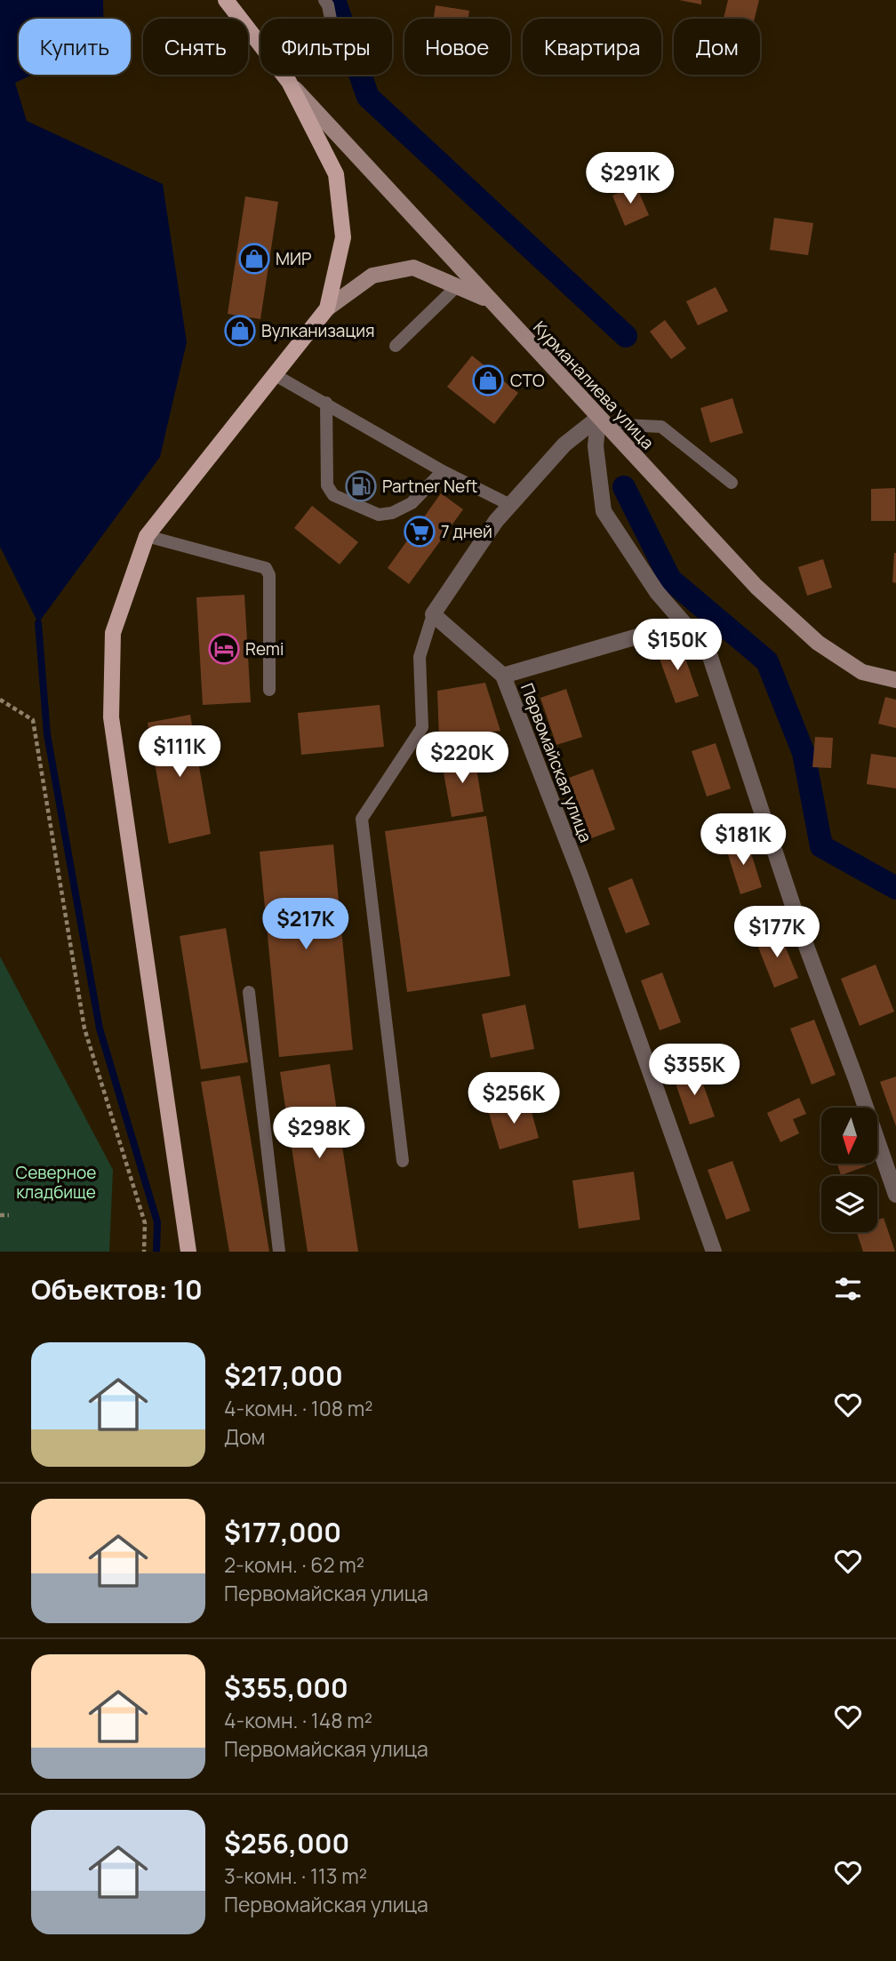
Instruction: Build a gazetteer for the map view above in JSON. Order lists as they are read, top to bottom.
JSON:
{
  "streets": {
    "main road": ["Курманалиева улица"],
    "street": ["Первомайская улица"]
  },
  "parks": ["Северное кладбище"],
  "places": {
    "shop": ["МИР", "Вулканизация", "СТО"],
    "fuel station": ["Partner Neft"],
    "supermarket": ["7 дней"],
    "hotel": ["Remi"]
  },
  "north": "bottom",
  "page": {
    "chip": [
      "Купить",
      "Снять",
      "Фильтры",
      "Новое",
      "Квартира",
      "Дом"
    ],
    "price": [
      "$291K",
      "$150K",
      "$111K",
      "$220K",
      "$181K",
      "$217K",
      "$177K",
      "$355K",
      "$256K",
      "$298K"
    ],
    "heading": "Объектов: 10",
    "list": [
      {
        "name": "$217,000",
        "note": "4-комн. · 108 m² · Дом"
      },
      {
        "name": "$177,000",
        "note": "2-комн. · 62 m² · Первомайская улица"
      },
      {
        "name": "$355,000",
        "note": "4-комн. · 148 m² · Первомайская улица"
      },
      {
        "name": "$256,000",
        "note": "3-комн. · 113 m² · Первомайская улица"
      }
    ]
  }
}
